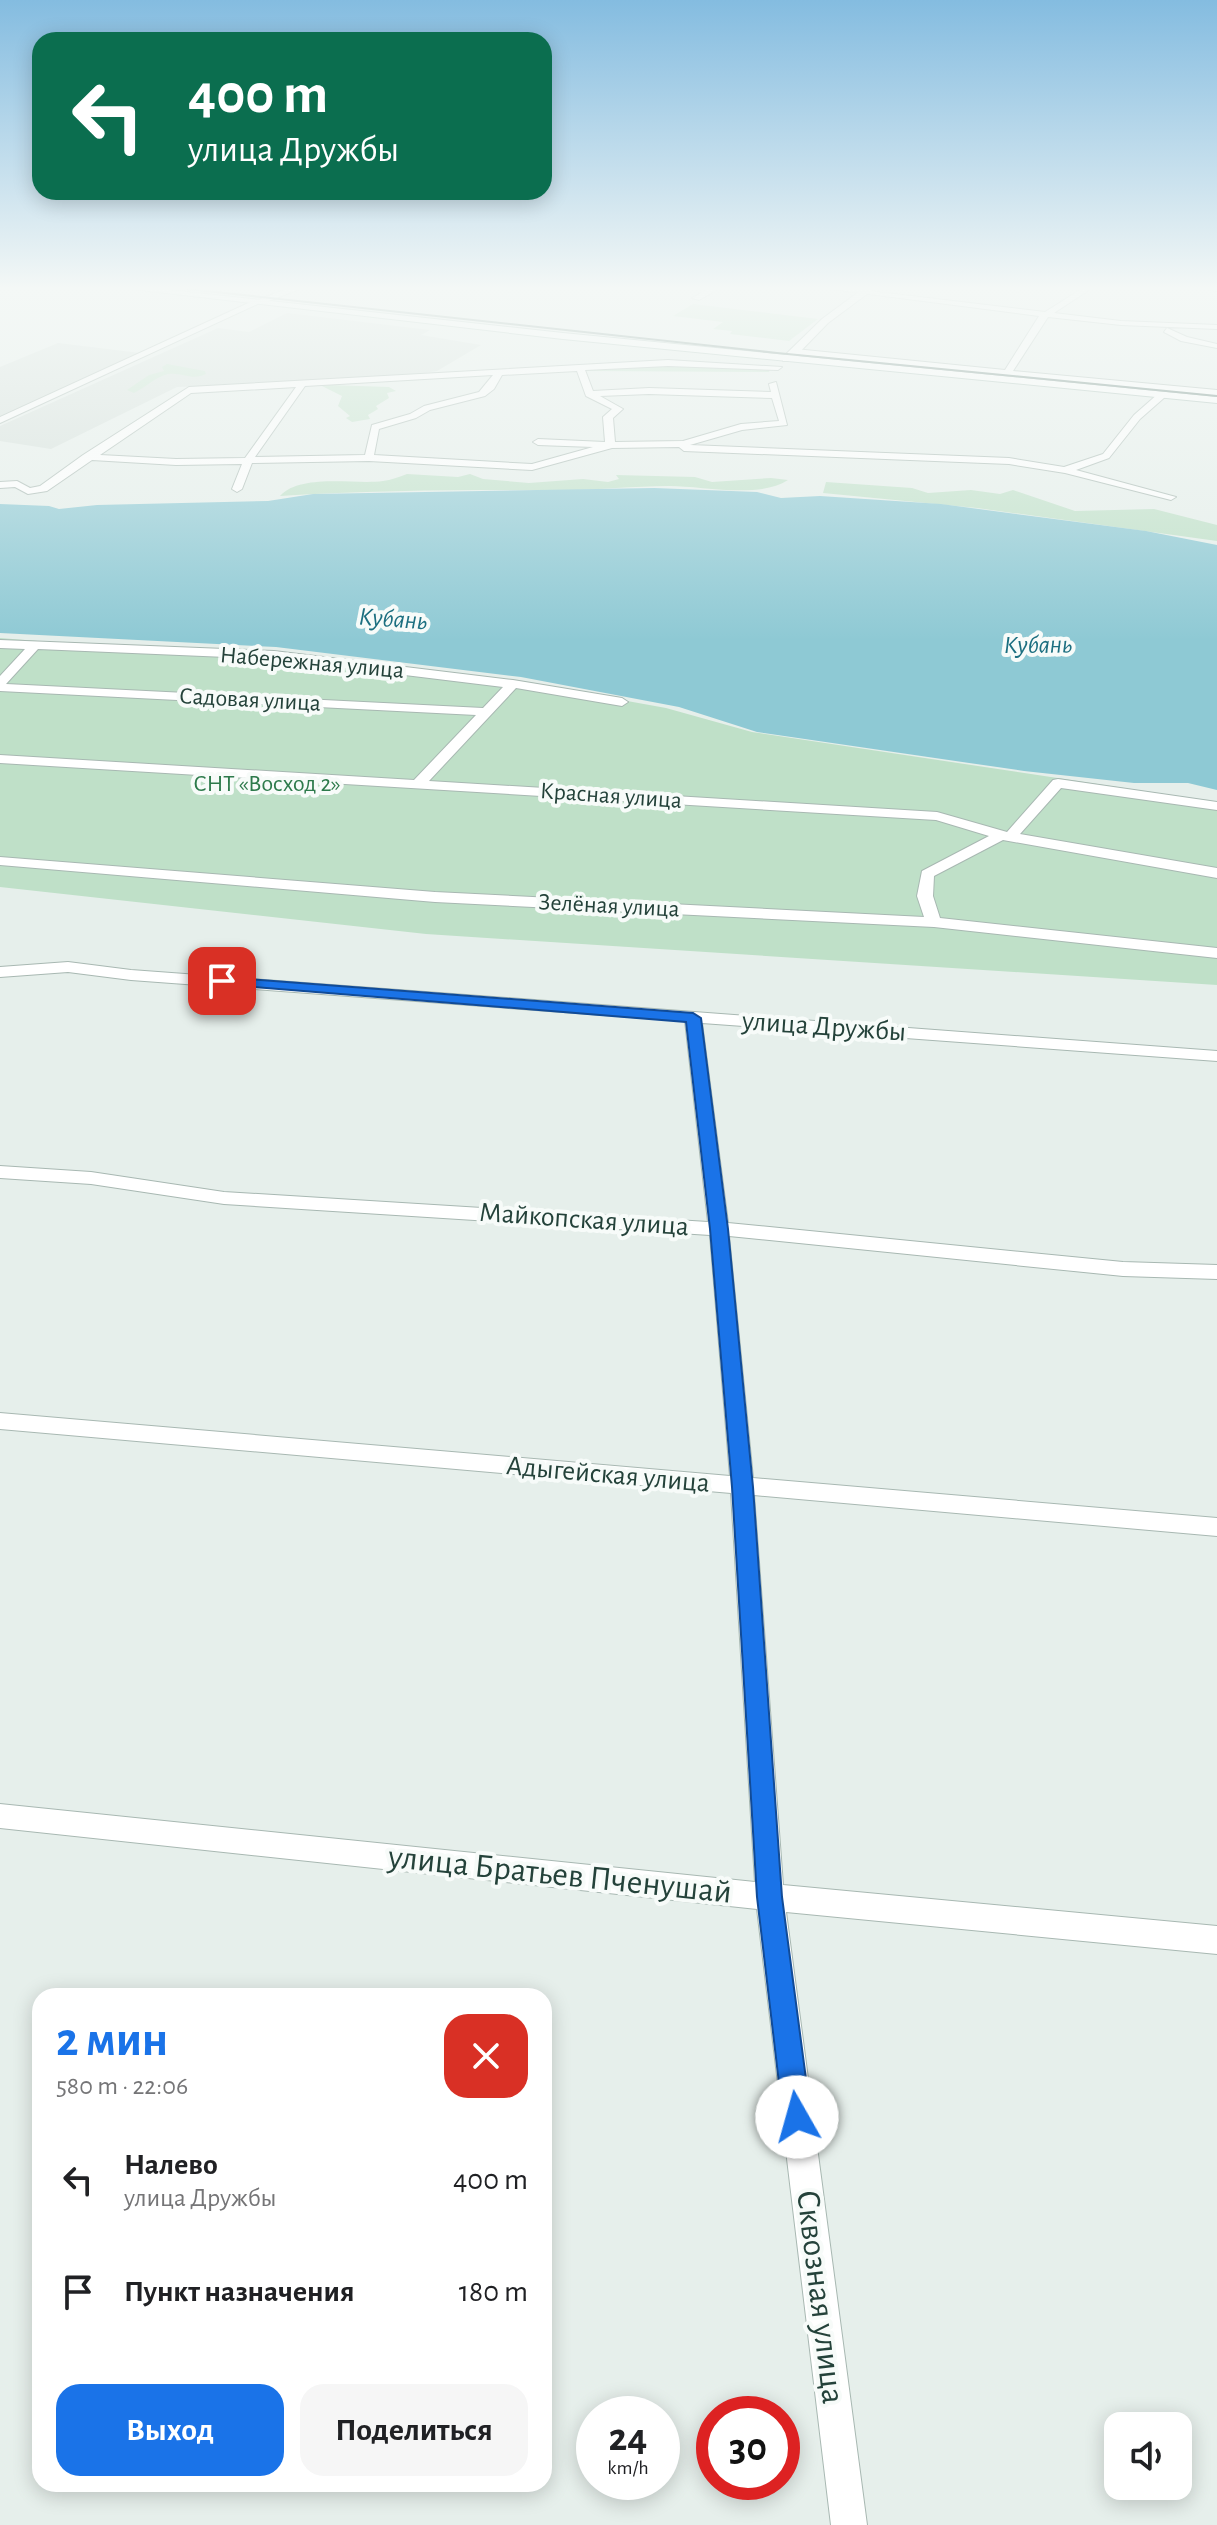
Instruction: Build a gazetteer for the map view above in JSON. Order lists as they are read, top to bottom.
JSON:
{
  "streets": {
    "street": [
      "Набережная улица",
      "Садовая улица",
      "Красная улица",
      "Зелёная улица",
      "улица Дружбы",
      "Майкопская улица",
      "Адыгейская улица",
      "улица Братьев Пченушай",
      "Сквозная улица"
    ]
  },
  "crossings": [
    ["улица Дружбы", "Сквозная улица"],
    ["Майкопская улица", "Сквозная улица"],
    ["Адыгейская улица", "Сквозная улица"],
    ["улица Братьев Пченушай", "Сквозная улица"]
  ],
  "water": ["Кубань"],
  "parks": ["СНТ «Восход 2»"],
  "page": {
    "turn": ["400 m", "улица Дружбы"],
    "heading": ["2 мин", "580 m · 22:06"],
    "list": [
      {
        "name": "Налево",
        "note": "улица Дружбы",
        "value": "400 m"
      },
      {
        "name": "Пункт назначения",
        "value": "180 m"
      }
    ],
    "buttons": ["Выход", "Поделиться"],
    "speed": "24 km/h",
    "limit": "30"
  }
}
